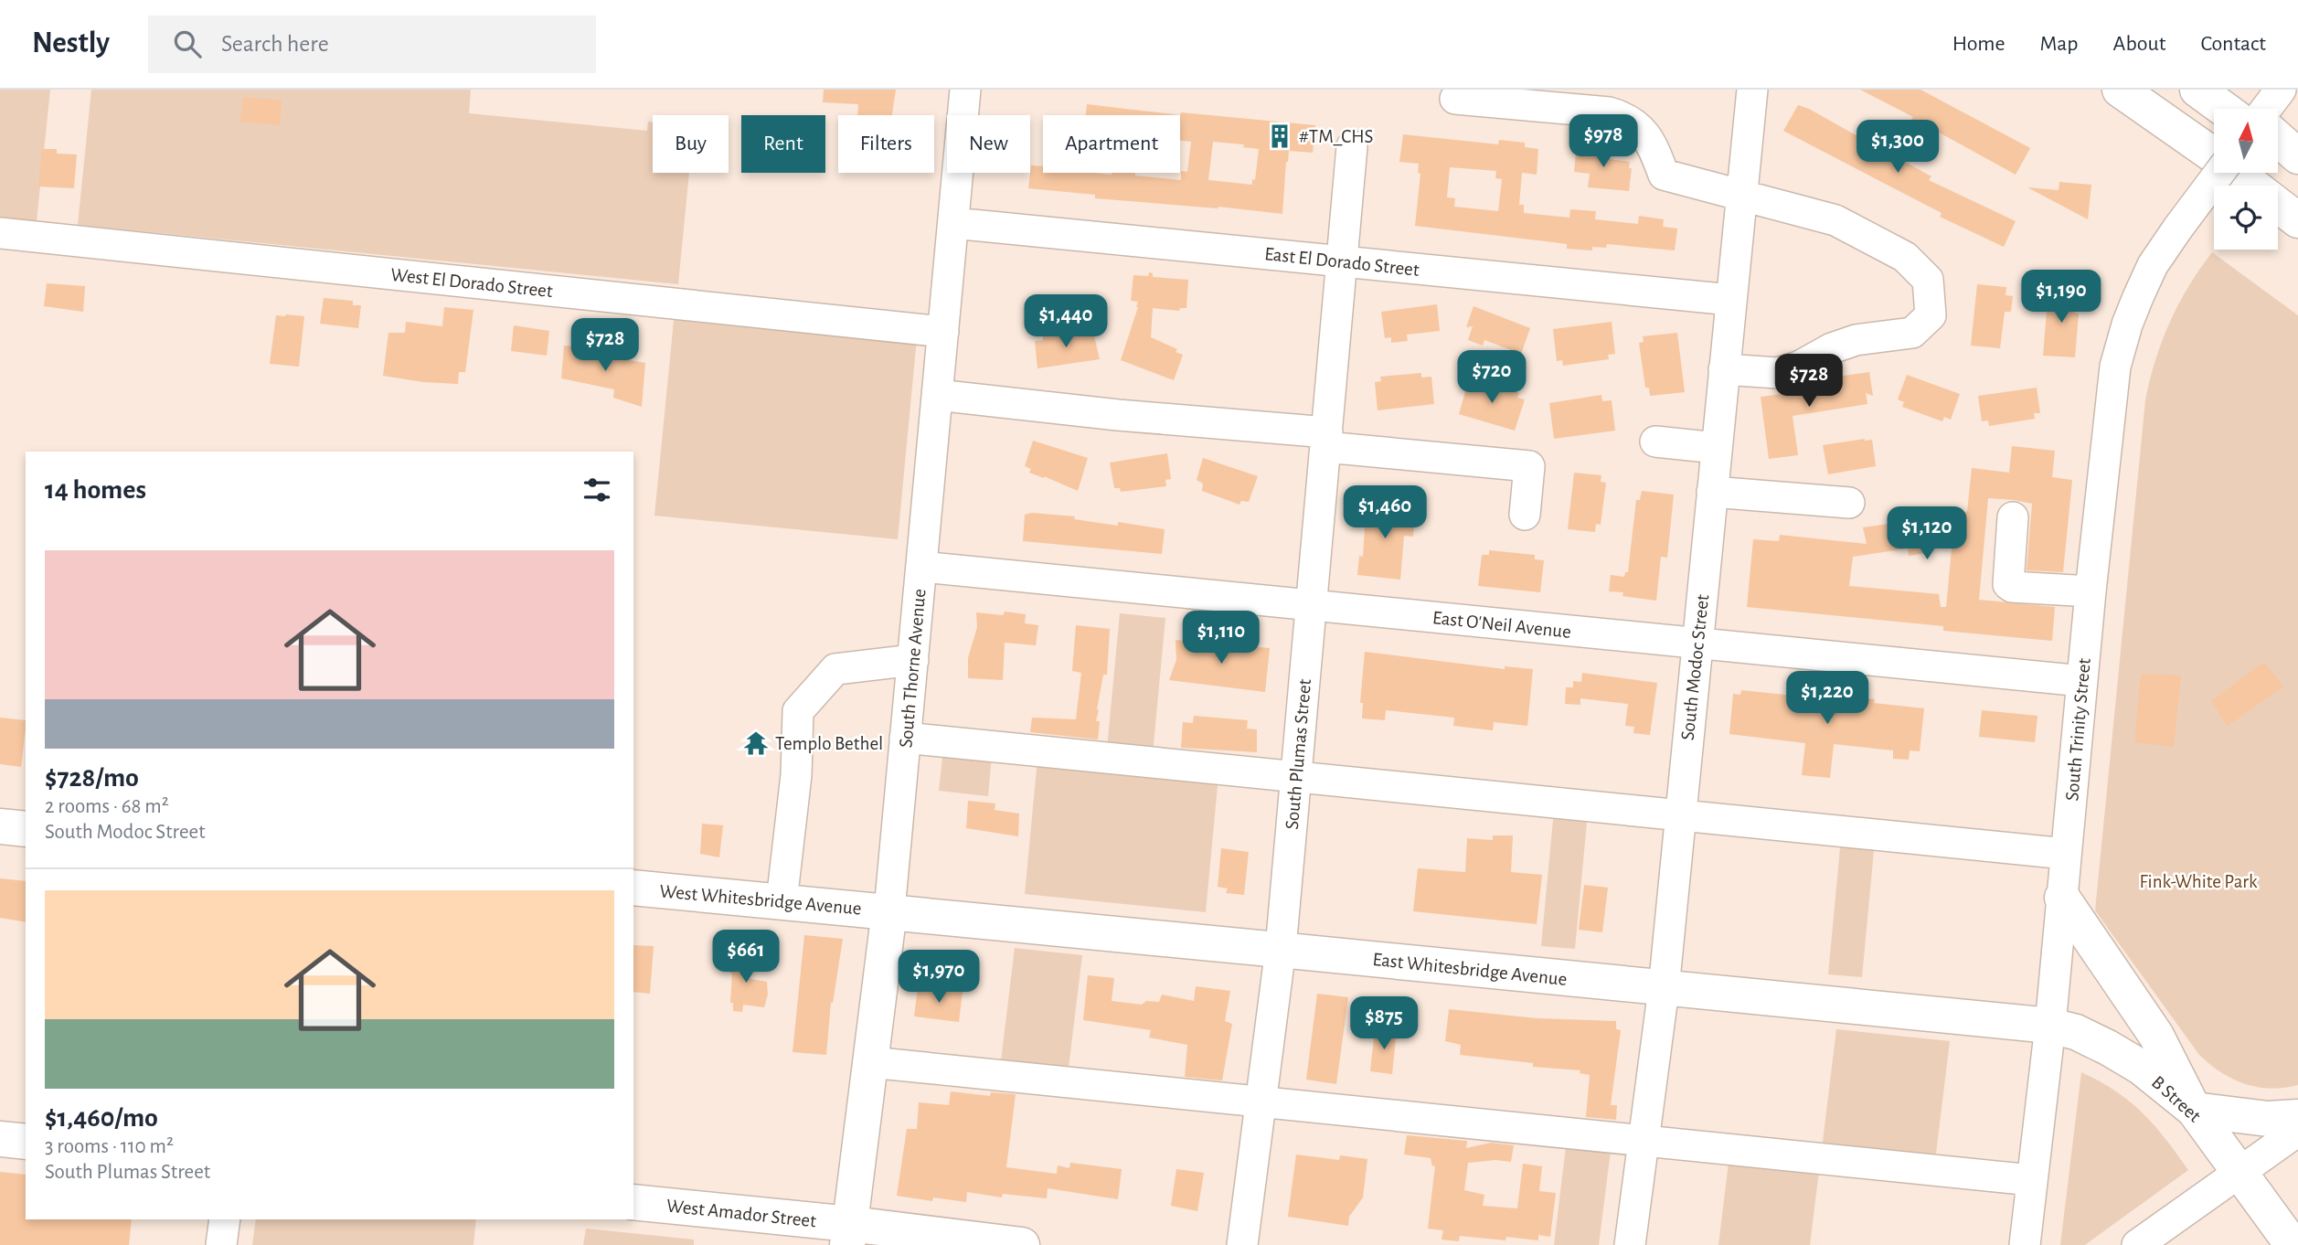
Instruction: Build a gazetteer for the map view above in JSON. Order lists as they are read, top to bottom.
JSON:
{
  "streets": {
    "main road": [
      "South Thorne Avenue",
      "West Whitesbridge Avenue",
      "East Whitesbridge Avenue",
      "B Street",
      "West Amador Street"
    ],
    "street": [
      "East El Dorado Street",
      "West El Dorado Street",
      "East O'Neil Avenue",
      "South Modoc Street",
      "South Trinity Street",
      "South Plumas Street"
    ]
  },
  "crossings": [
    ["East El Dorado Street", "South Modoc Street"],
    ["East El Dorado Street", "South Thorne Avenue"],
    ["East El Dorado Street", "South Plumas Street"],
    ["West El Dorado Street", "South Thorne Avenue"],
    ["East O'Neil Avenue", "South Modoc Street"],
    ["East O'Neil Avenue", "South Thorne Avenue"],
    ["East O'Neil Avenue", "South Trinity Street"],
    ["East O'Neil Avenue", "South Plumas Street"],
    ["South Modoc Street", "East Whitesbridge Avenue"],
    ["South Thorne Avenue", "West Whitesbridge Avenue"],
    ["South Thorne Avenue", "East Whitesbridge Avenue"],
    ["South Thorne Avenue", "West Amador Street"],
    ["South Trinity Street", "East Whitesbridge Avenue"],
    ["South Trinity Street", "B Street"],
    ["South Plumas Street", "East Whitesbridge Avenue"],
    ["West Whitesbridge Avenue", "East Whitesbridge Avenue"],
    ["East Whitesbridge Avenue", "B Street"]
  ],
  "parks": ["Fink-White Park"],
  "places": {
    "building": ["#TM_CHS"],
    "temple": ["Templo Bethel"]
  },
  "north": "top",
  "page": {
    "header": "Nestly",
    "search": "Search here",
    "nav": [
      "Home",
      "Map",
      "About",
      "Contact"
    ],
    "price": [
      "$978",
      "$1,300",
      "$1,190",
      "$1,440",
      "$728",
      "$720",
      "$728",
      "$1,460",
      "$1,120",
      "$1,110",
      "$1,220",
      "$661",
      "$1,970",
      "$875"
    ],
    "chip": [
      "Buy",
      "Rent",
      "Filters",
      "New",
      "Apartment"
    ],
    "heading": "14 homes",
    "list": [
      {
        "name": "$728/mo",
        "note": "2 rooms · 68 m² · South Modoc Street"
      },
      {
        "name": "$1,460/mo",
        "note": "3 rooms · 110 m² · South Plumas Street"
      }
    ]
  }
}
